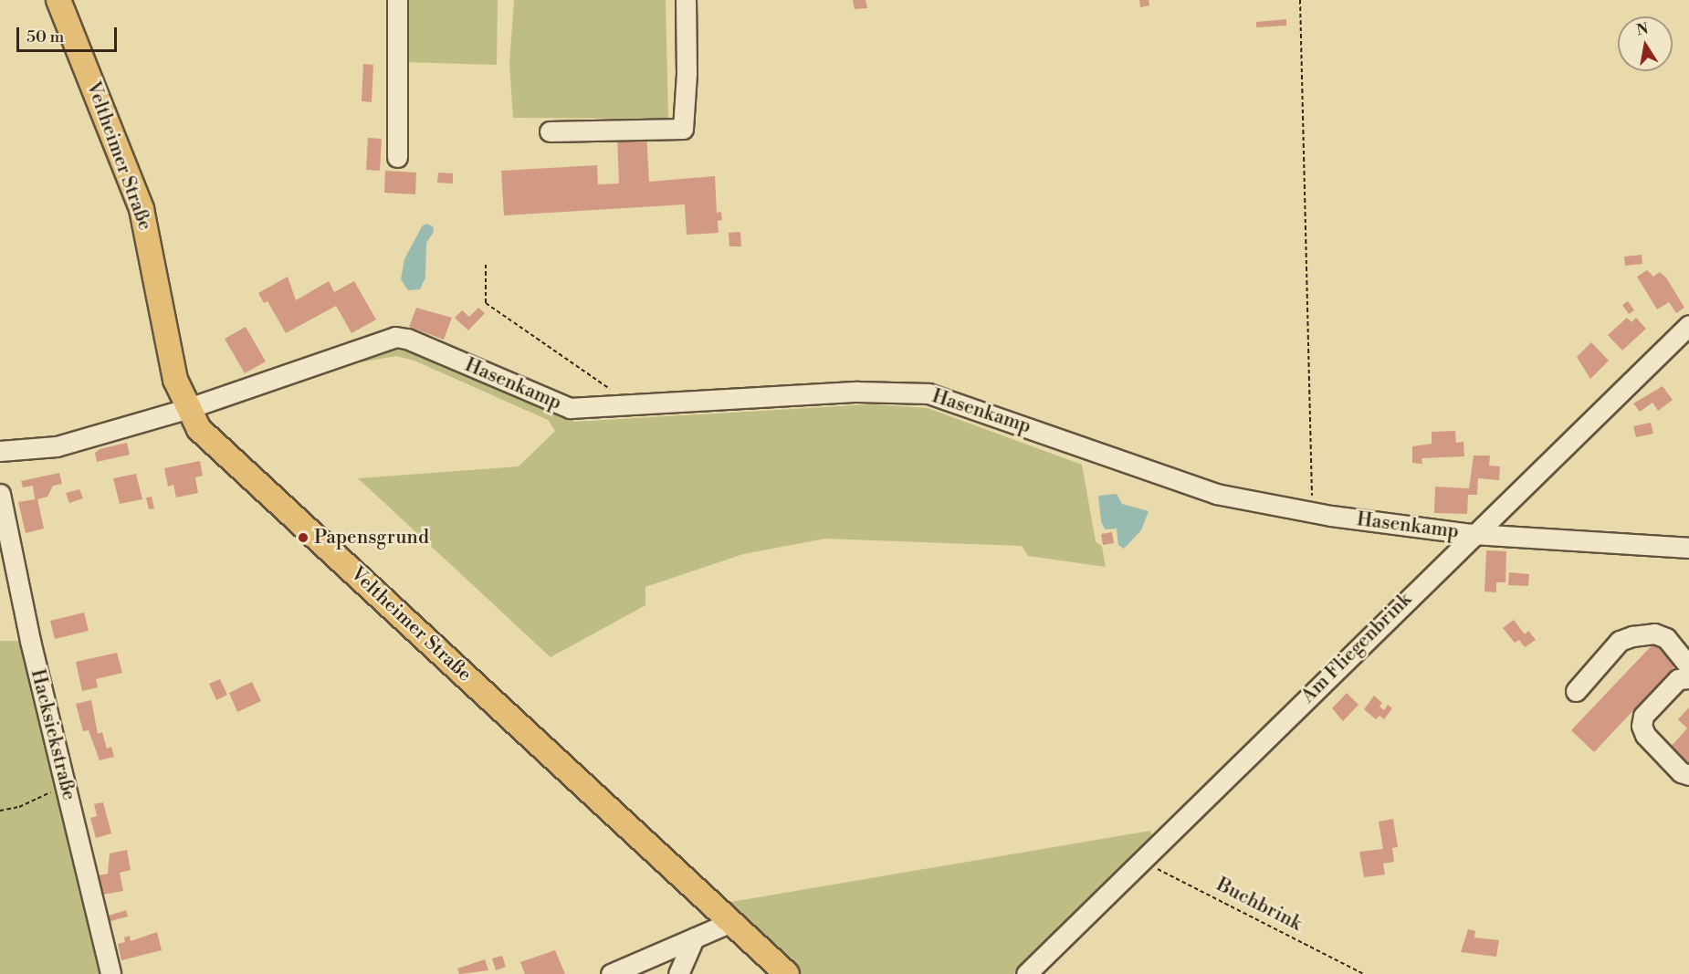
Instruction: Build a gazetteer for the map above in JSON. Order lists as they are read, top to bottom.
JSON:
{
  "streets": {
    "main road": ["Veltheimer Straße"],
    "street": ["Hasenkamp", "Am Fliegenbrink", "Hacksiekstraße"],
    "path": ["Buchbrink"]
  },
  "crossings": [
    ["Veltheimer Straße", "Hasenkamp"],
    ["Hasenkamp", "Am Fliegenbrink"],
    ["Am Fliegenbrink", "Buchbrink"]
  ],
  "places": ["Papensgrund"],
  "scale_bar": "50 m",
  "north": "top"
}
